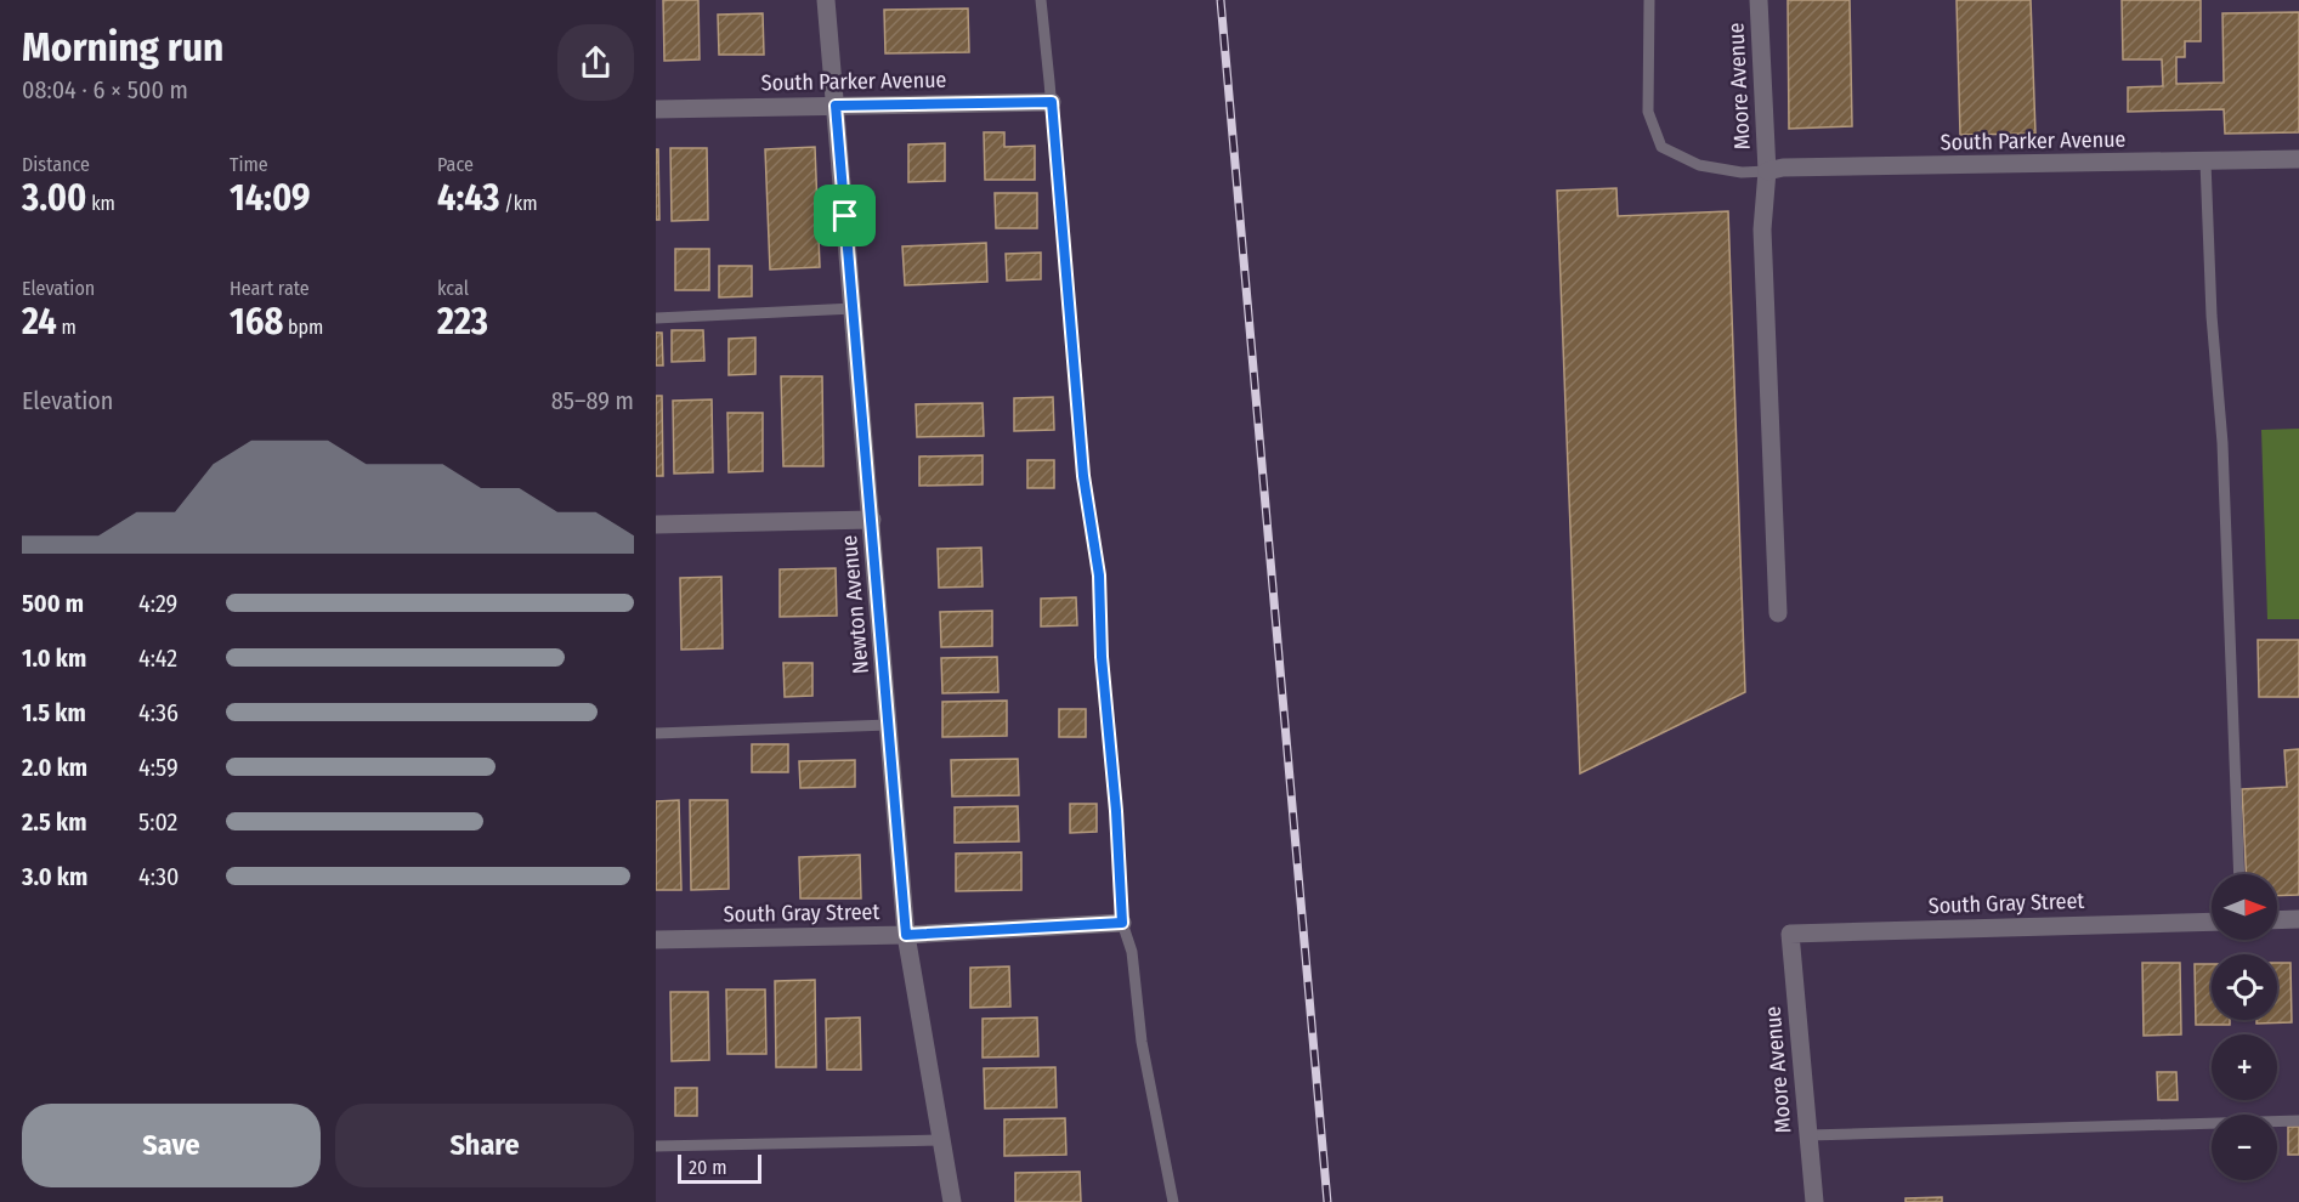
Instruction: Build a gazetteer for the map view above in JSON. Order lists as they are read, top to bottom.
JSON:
{
  "streets": {
    "street": [
      "South Parker Avenue",
      "Moore Avenue",
      "Newton Avenue",
      "South Gray Street"
    ]
  },
  "crossings": [
    ["South Parker Avenue", "Moore Avenue"],
    ["South Parker Avenue", "Newton Avenue"],
    ["Moore Avenue", "South Gray Street"],
    ["Newton Avenue", "South Gray Street"]
  ],
  "scale_bar": "20 m",
  "north": "right",
  "page": {
    "heading": ["Morning run", "08:04 · 6 × 500 m"],
    "stats": [
      ["Distance", "3.00 km"],
      ["Time", "14:09"],
      ["Pace", "4:43 /km"],
      ["Elevation", "24 m"],
      ["Heart rate", "168 bpm"],
      ["kcal", "223"]
    ],
    "chart": ["Elevation", "85–89 m"],
    "list": [
      {
        "name": "500 m",
        "note": "4:29"
      },
      {
        "name": "1.0 km",
        "note": "4:42"
      },
      {
        "name": "1.5 km",
        "note": "4:36"
      },
      {
        "name": "2.0 km",
        "note": "4:59"
      },
      {
        "name": "2.5 km",
        "note": "5:02"
      },
      {
        "name": "3.0 km",
        "note": "4:30"
      }
    ],
    "map_buttons": ["+", "−"],
    "buttons": ["Save", "Share"],
    "scale": "20 m"
  }
}
